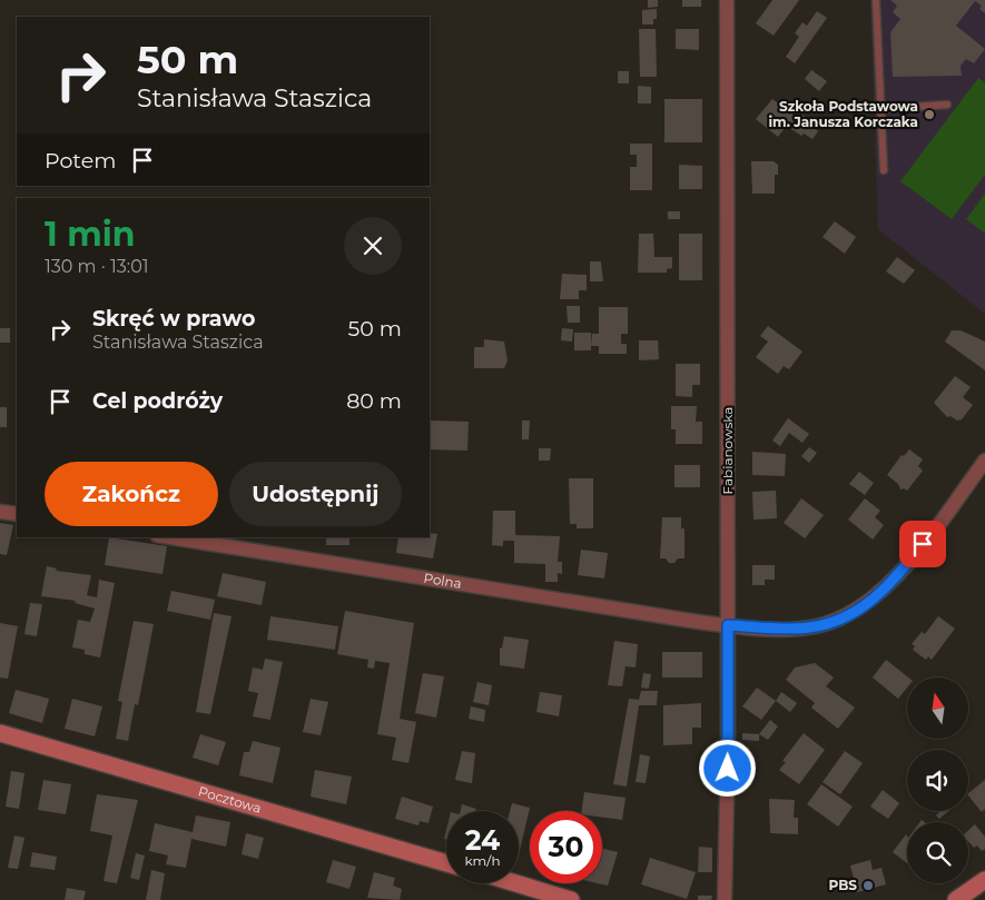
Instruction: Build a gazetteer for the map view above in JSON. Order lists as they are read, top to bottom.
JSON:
{
  "streets": {
    "street": ["Fabianowska", "Polna", "Pocztowa"]
  },
  "crossings": [
    ["Fabianowska", "Polna"]
  ],
  "places": ["Szkoła Podstawowa im. Janusza Korczaka", "PBS"],
  "north": "top",
  "page": {
    "turn": ["50 m", "Stanisława Staszica"],
    "then": "Potem",
    "heading": ["1 min", "130 m · 13:01"],
    "list": [
      {
        "name": "Skręć w prawo",
        "note": "Stanisława Staszica",
        "value": "50 m"
      },
      {
        "name": "Cel podróży",
        "value": "80 m"
      }
    ],
    "buttons": ["Zakończ", "Udostępnij"],
    "speed": "24 km/h",
    "limit": "30"
  }
}
